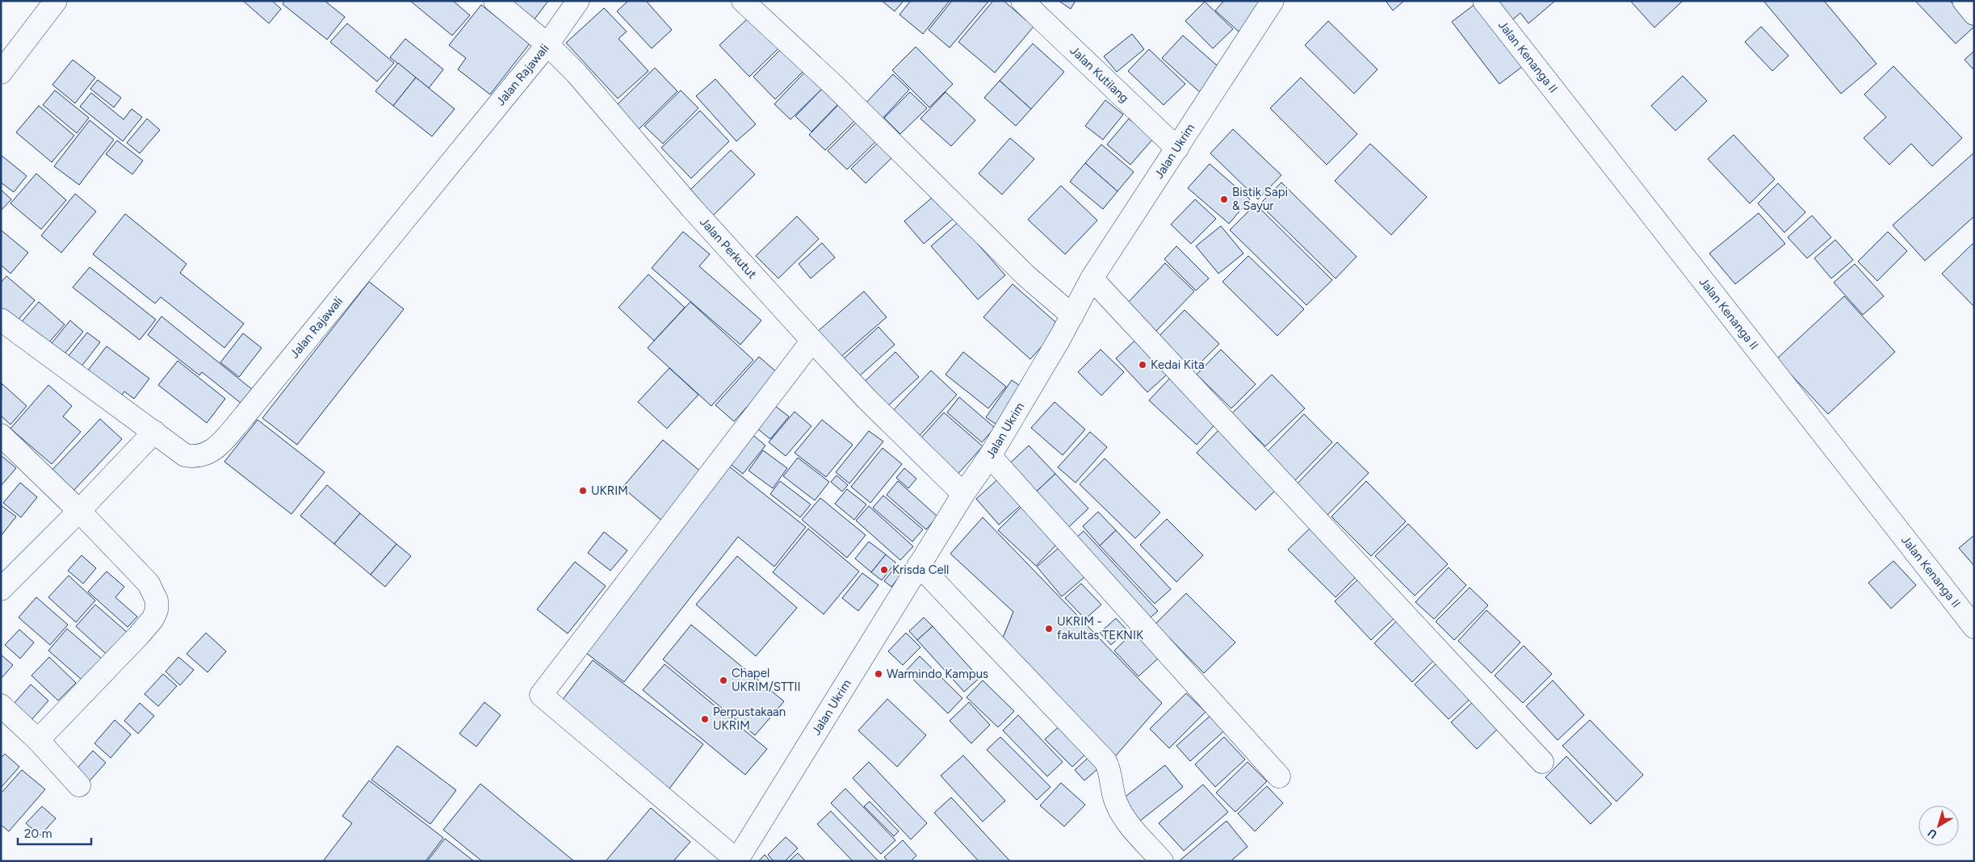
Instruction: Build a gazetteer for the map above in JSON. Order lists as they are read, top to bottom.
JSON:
{
  "streets": {
    "street": [
      "Jalan Kenanga II",
      "Jalan Rajawali",
      "Jalan Kutilang",
      "Jalan Ukrim",
      "Jalan Perkutut"
    ]
  },
  "crossings": [
    ["Jalan Rajawali", "Jalan Perkutut"],
    ["Jalan Kutilang", "Jalan Ukrim"],
    ["Jalan Ukrim", "Jalan Perkutut"]
  ],
  "places": [
    "Bistik Sapi & Sayur",
    "Kedai Kita",
    "UKRIM",
    "Krisda Cell",
    "UKRIM - fakultas TEKNIK",
    "Warmindo Kampus",
    "Chapel UKRIM/STTII",
    "Perpustakaan UKRIM"
  ],
  "scale_bar": "20 m",
  "north": "bottom left"
}
